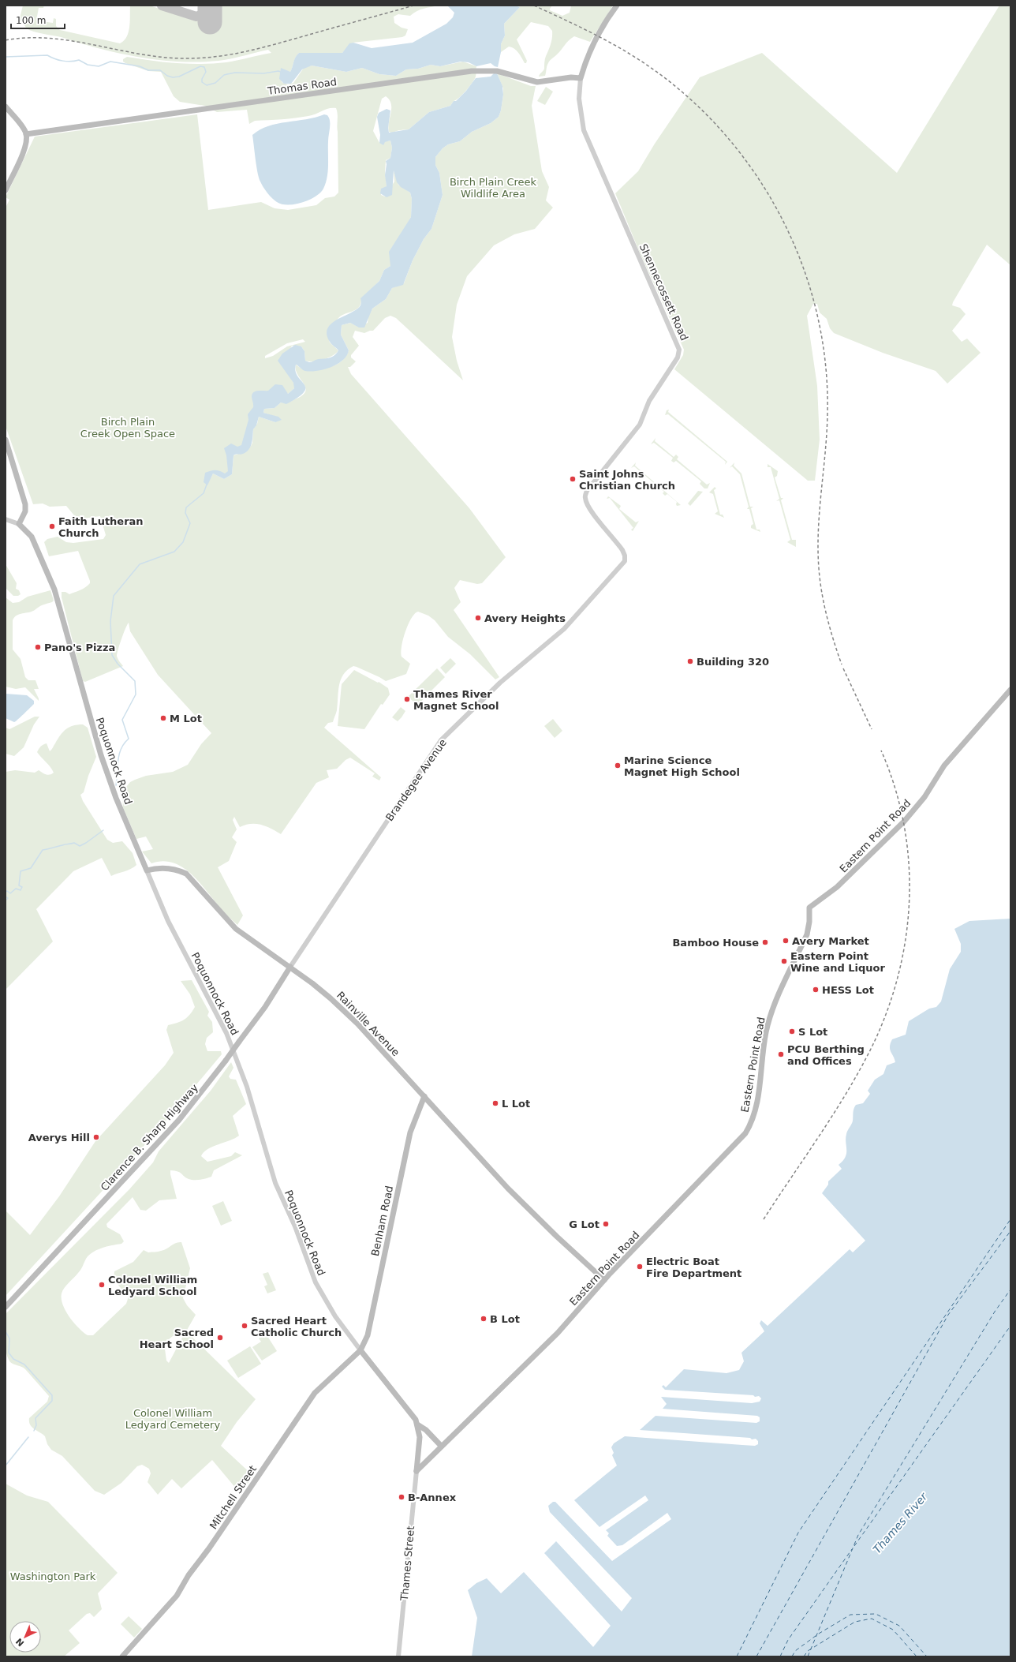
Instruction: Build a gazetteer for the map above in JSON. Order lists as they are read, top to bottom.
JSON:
{
  "streets": {
    "main road": [
      "Thomas Road",
      "Shennecossett Road",
      "Poquonnock Road",
      "Eastern Point Road",
      "Rainville Avenue",
      "Clarence B. Sharp Highway",
      "Benham Road",
      "Mitchell Street"
    ],
    "street": ["Brandegee Avenue", "Thames Street"]
  },
  "crossings": [
    ["Thomas Road", "Shennecossett Road"],
    ["Shennecossett Road", "Brandegee Avenue"],
    ["Poquonnock Road", "Eastern Point Road"],
    ["Poquonnock Road", "Rainville Avenue"],
    ["Poquonnock Road", "Benham Road"],
    ["Poquonnock Road", "Mitchell Street"],
    ["Poquonnock Road", "Thames Street"],
    ["Brandegee Avenue", "Rainville Avenue"],
    ["Brandegee Avenue", "Clarence B. Sharp Highway"],
    ["Eastern Point Road", "Rainville Avenue"],
    ["Eastern Point Road", "Thames Street"],
    ["Rainville Avenue", "Clarence B. Sharp Highway"],
    ["Rainville Avenue", "Benham Road"],
    ["Benham Road", "Mitchell Street"]
  ],
  "water": ["Thames River"],
  "parks": [
    "Birch Plain Creek Wildlife Area",
    "Birch Plain Creek Open Space",
    "Colonel William Ledyard Cemetery",
    "Washington Park"
  ],
  "places": [
    "Saint Johns Christian Church",
    "Faith Lutheran Church",
    "Avery Heights",
    "Pano's Pizza",
    "Building 320",
    "Thames River Magnet School",
    "M Lot",
    "Marine Science Magnet High School",
    "Avery Market",
    "Bamboo House",
    "Eastern Point Wine and Liquor",
    "HESS Lot",
    "S Lot",
    "PCU Berthing and Offices",
    "L Lot",
    "Averys Hill",
    "G Lot",
    "Electric Boat Fire Department",
    "Colonel William Ledyard School",
    "B Lot",
    "Sacred Heart Catholic Church",
    "Sacred Heart School",
    "B-Annex"
  ],
  "scale_bar": "100 m",
  "north": "bottom left"
}
